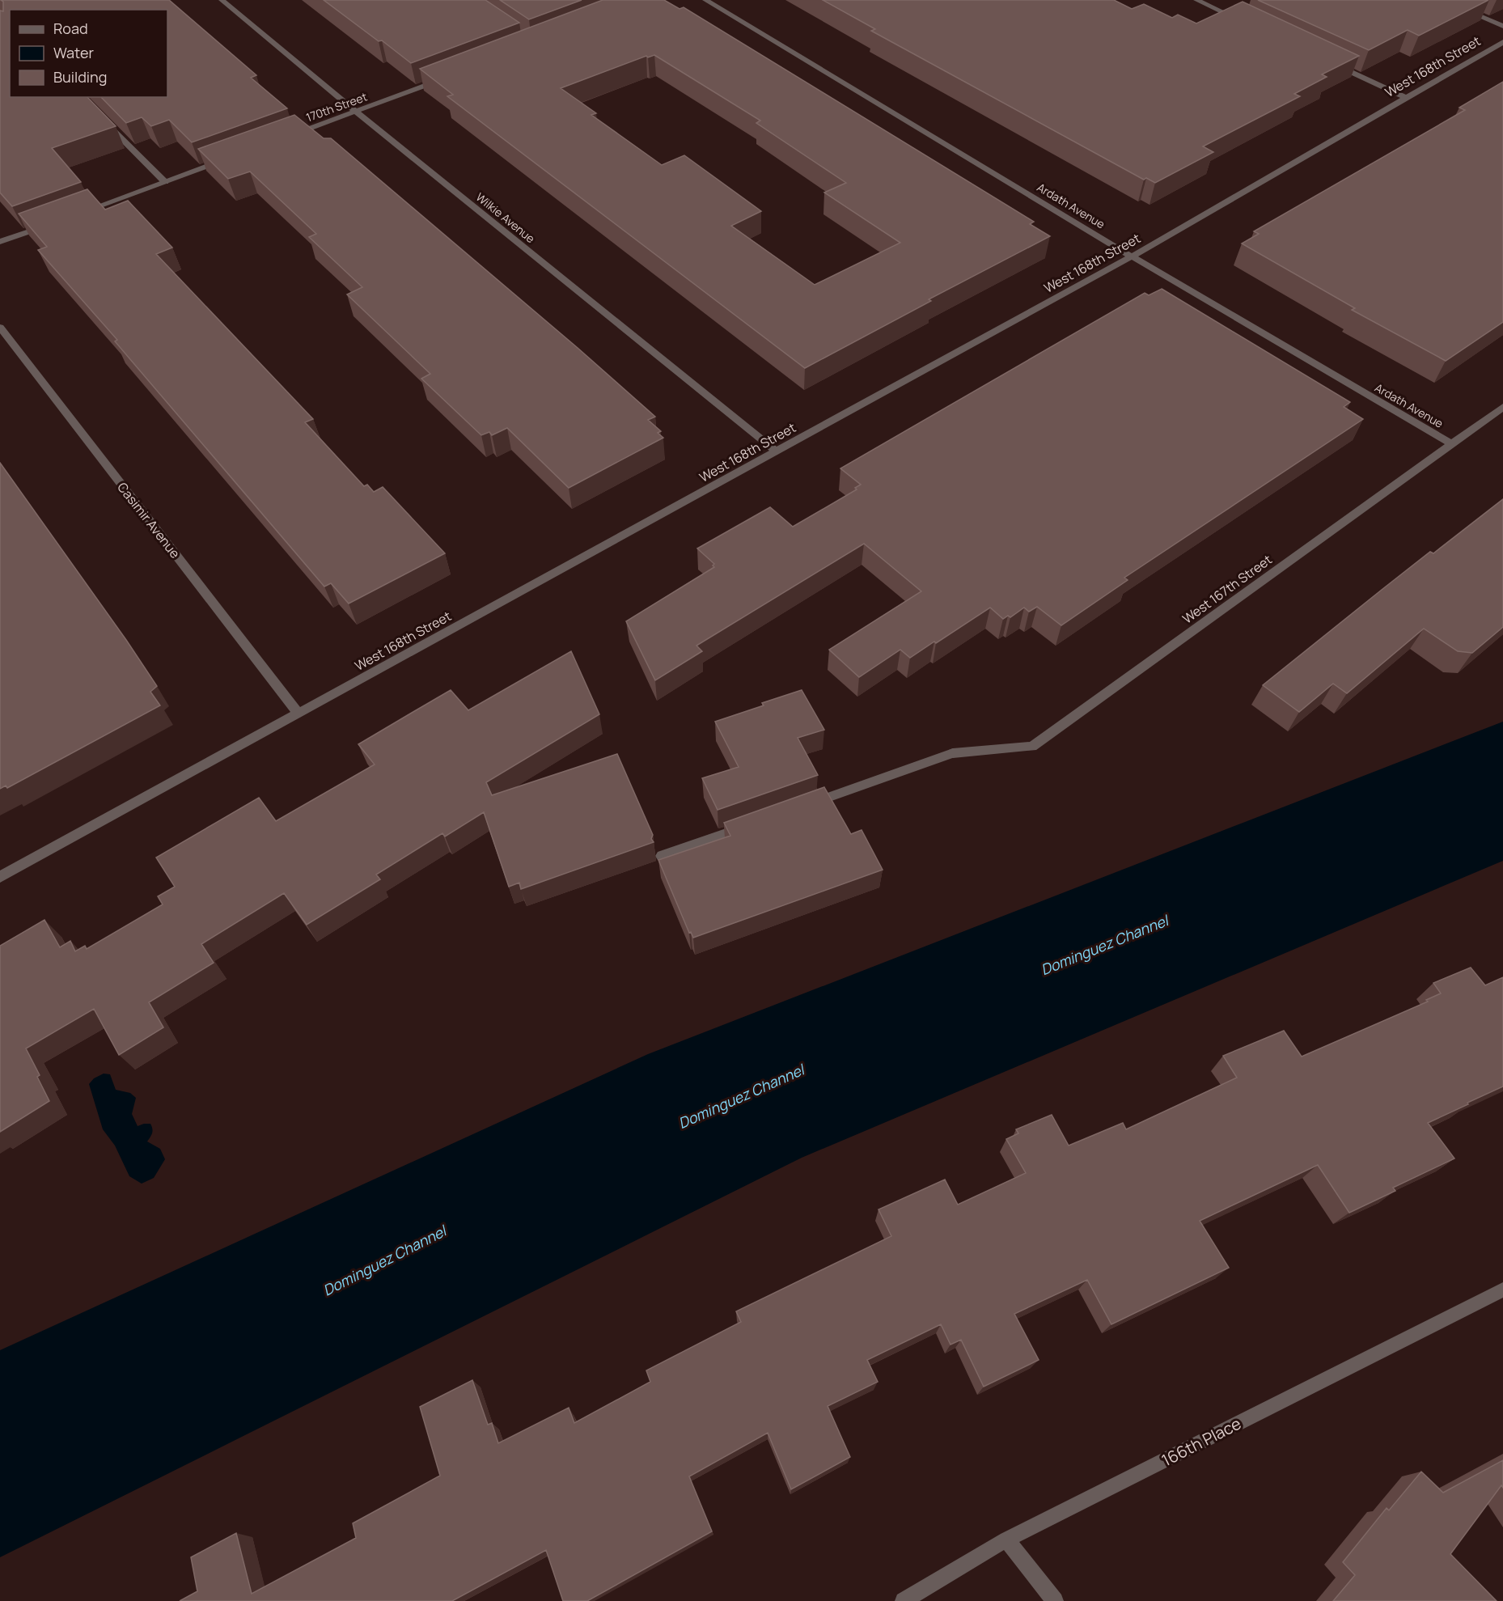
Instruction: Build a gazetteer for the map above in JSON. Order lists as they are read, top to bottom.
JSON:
{
  "streets": {
    "street": [
      "West 168th Street",
      "170th Street",
      "Ardath Avenue",
      "Wilkie Avenue",
      "Casimir Avenue",
      "West 167th Street",
      "166th Place"
    ]
  },
  "crossings": [
    ["West 168th Street", "Ardath Avenue"],
    ["West 168th Street", "Wilkie Avenue"],
    ["West 168th Street", "Casimir Avenue"],
    ["170th Street", "Wilkie Avenue"],
    ["Ardath Avenue", "West 167th Street"]
  ],
  "water": ["Dominguez Channel"],
  "legend": ["Road", "Water", "Building"]
}
